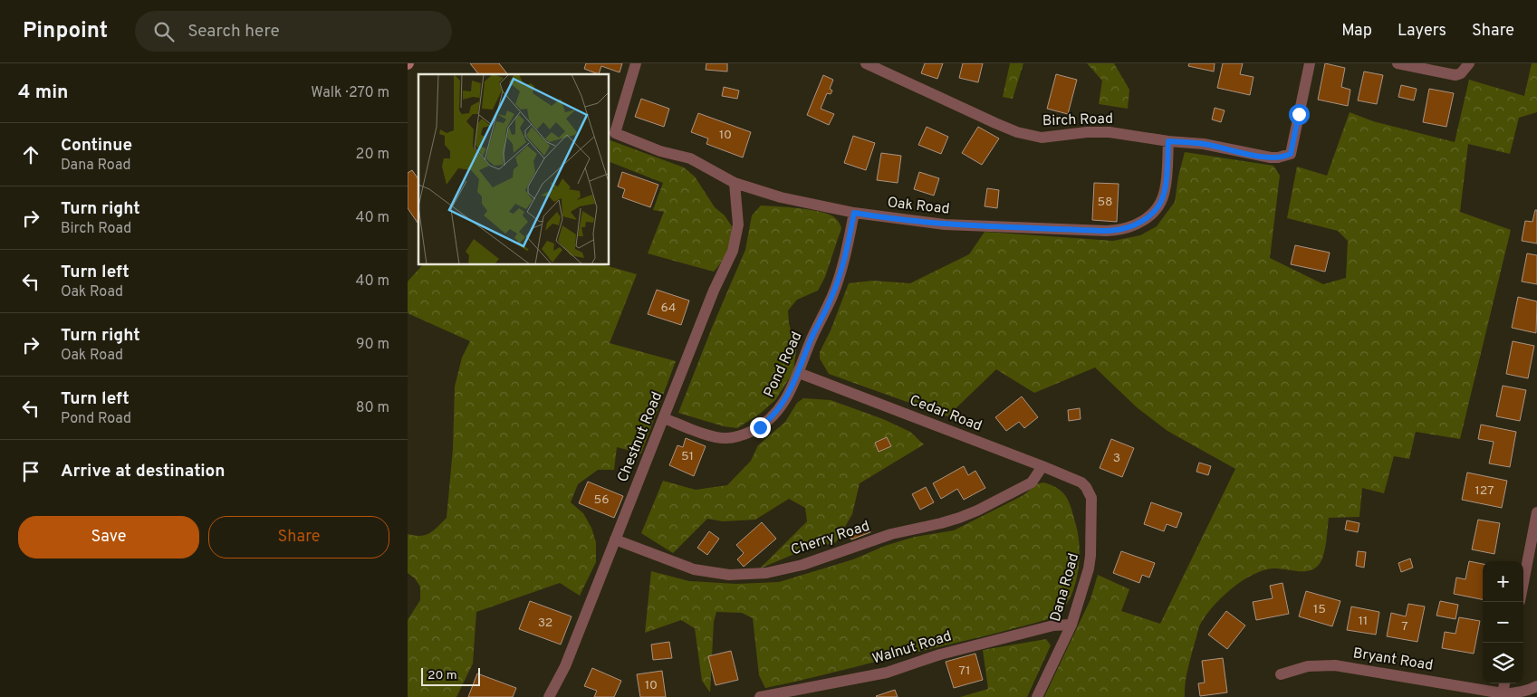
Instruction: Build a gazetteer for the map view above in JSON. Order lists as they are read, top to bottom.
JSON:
{
  "streets": {
    "street": [
      "Birch Road",
      "Oak Road",
      "Pond Road",
      "Cedar Road",
      "Chestnut Road",
      "Cherry Road",
      "Dana Road",
      "Walnut Road",
      "Bryant Road"
    ]
  },
  "crossings": [
    ["Birch Road", "Oak Road"],
    ["Oak Road", "Pond Road"],
    ["Oak Road", "Chestnut Road"],
    ["Pond Road", "Cedar Road"],
    ["Pond Road", "Chestnut Road"],
    ["Cedar Road", "Cherry Road"],
    ["Cedar Road", "Dana Road"],
    ["Chestnut Road", "Cherry Road"],
    ["Dana Road", "Walnut Road"]
  ],
  "house_numbers": [
    "10",
    "58",
    "64",
    "51",
    "3",
    "127",
    "56",
    "15",
    "11",
    "32",
    "7",
    "71",
    "10"
  ],
  "scale_bar": "20 m",
  "page": {
    "header": "Pinpoint",
    "search": "Search here",
    "nav": ["Map", "Layers", "Share"],
    "heading": ["4 min", "Walk · 270 m"],
    "list": [
      ["Continue", "Dana Road", "20 m"],
      ["Turn right", "Birch Road", "40 m"],
      ["Turn left", "Oak Road", "40 m"],
      ["Turn right", "Oak Road", "90 m"],
      ["Turn left", "Pond Road", "80 m"],
      "Arrive at destination"
    ],
    "buttons": ["Save", "Share"],
    "map_buttons": ["+", "−"],
    "scale": "20 m"
  }
}
